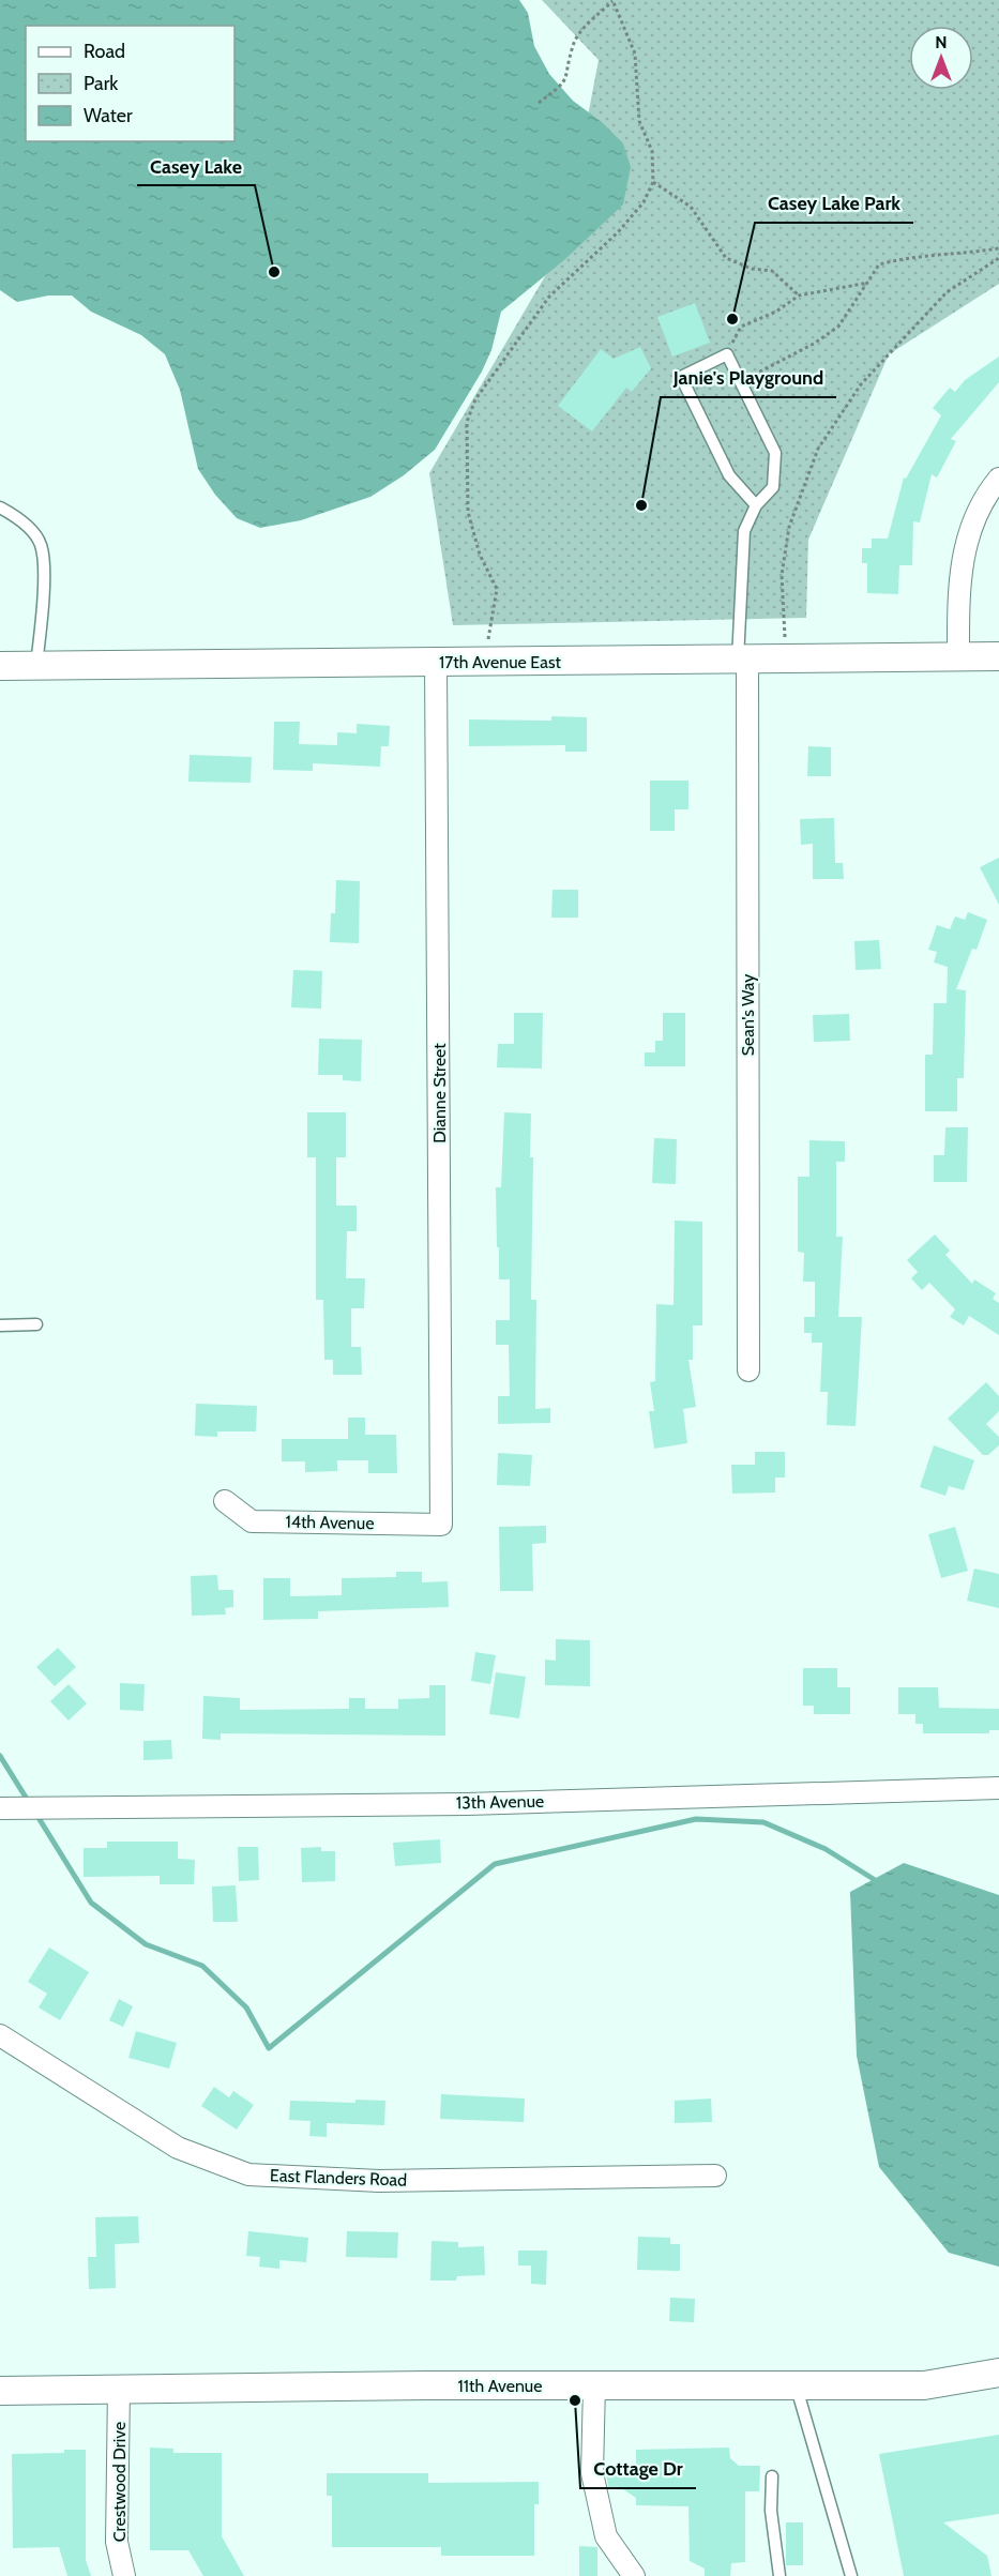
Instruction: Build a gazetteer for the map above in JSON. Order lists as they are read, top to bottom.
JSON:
{
  "streets": {
    "street": [
      "17th Avenue East",
      "Sean's Way",
      "Dianne Street",
      "14th Avenue",
      "13th Avenue",
      "East Flanders Road",
      "11th Avenue",
      "Crestwood Drive"
    ]
  },
  "crossings": [
    ["17th Avenue East", "Sean's Way"],
    ["17th Avenue East", "Dianne Street"],
    ["Dianne Street", "14th Avenue"],
    ["11th Avenue", "Crestwood Drive"]
  ],
  "places": [
    "Casey Lake",
    "Casey Lake Park",
    "Janie's Playground",
    "Cottage Dr"
  ],
  "legend": ["Road", "Park", "Water"],
  "north": "top"
}
